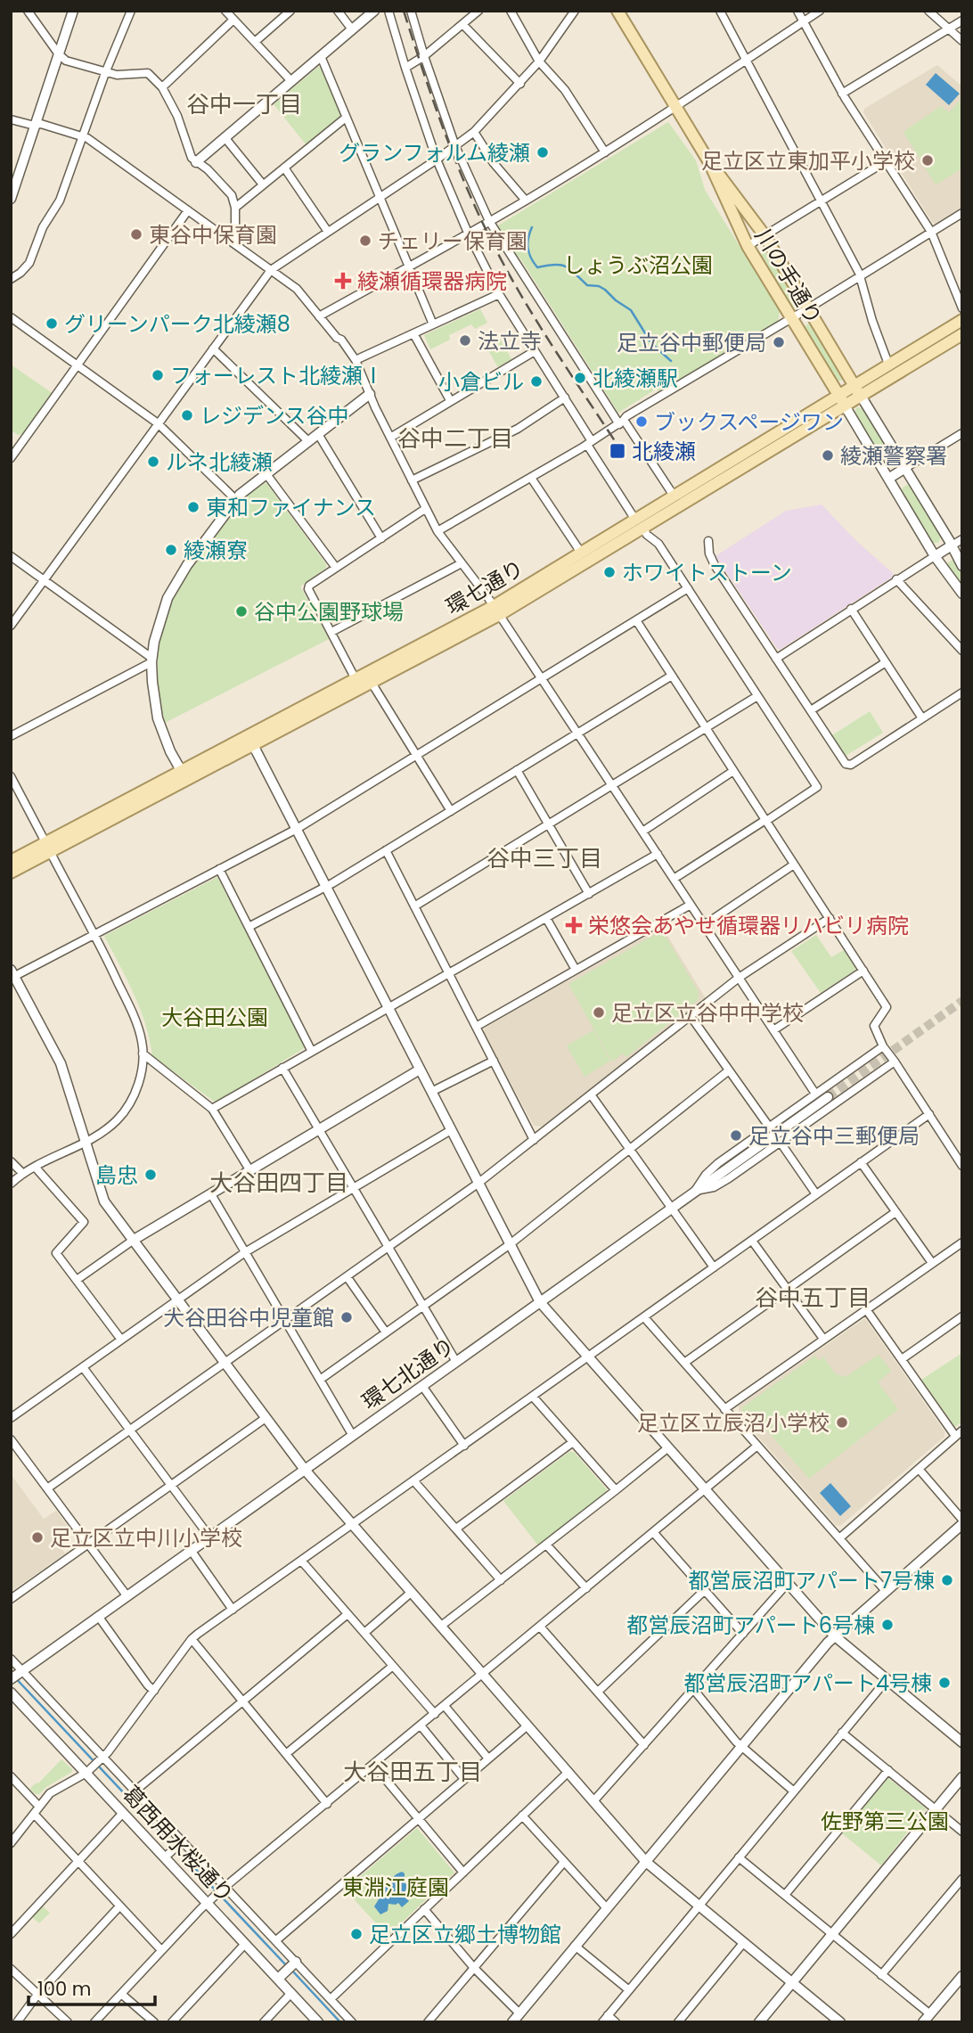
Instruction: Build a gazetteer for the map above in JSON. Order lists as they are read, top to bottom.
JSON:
{
  "streets": {
    "main road": ["川の手通り", "環七通り"],
    "street": ["環七北通り", "葛西用水桜通り"]
  },
  "crossings": [
    ["川の手通り", "環七通り"]
  ],
  "districts": [
    "谷中一丁目",
    "谷中二丁目",
    "谷中三丁目",
    "大谷田四丁目",
    "谷中五丁目",
    "大谷田五丁目"
  ],
  "parks": [
    "しょうぶ沼公園",
    "大谷田公園",
    "佐野第三公園",
    "東淵江庭園"
  ],
  "places": {
    "other": [
      "グランフォルム綾瀬",
      "足立区立東加平小学校",
      "東谷中保育園",
      "チェリー保育園",
      "グリーンパーク北綾瀬8",
      "法立寺",
      "足立谷中郵便局",
      "フォーレスト北綾瀬Ⅰ",
      "北綾瀬駅",
      "小倉ビル",
      "レジデンス谷中",
      "ブックスページワン",
      "綾瀬警察署",
      "ルネ北綾瀬",
      "東和ファイナンス",
      "綾瀬寮",
      "ホワイトストーン",
      "谷中公園野球場",
      "足立区立谷中中学校",
      "足立谷中三郵便局",
      "島忠",
      "大谷田谷中児童館",
      "足立区立辰沼小学校",
      "足立区立中川小学校",
      "都営辰沼町アパート7号棟",
      "都営辰沼町アパート6号棟",
      "都営辰沼町アパート4号棟",
      "足立区立郷土博物館"
    ],
    "health": ["綾瀬循環器病院", "栄悠会あやせ循環器リハビリ病院"],
    "transit": ["北綾瀬"]
  },
  "scale_bar": "100 m"
}
